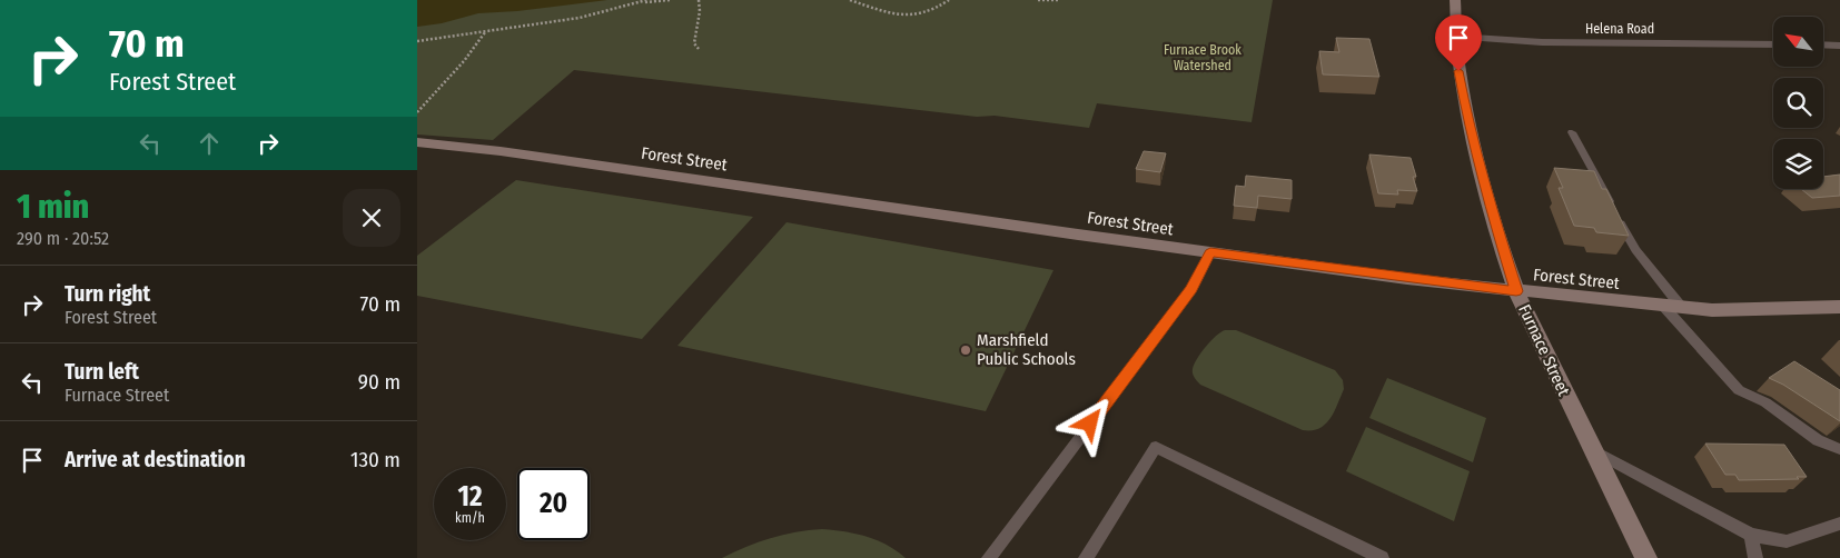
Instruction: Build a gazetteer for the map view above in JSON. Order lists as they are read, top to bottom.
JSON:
{
  "streets": {
    "street": ["Helena Road", "Forest Street", "Furnace Street"]
  },
  "crossings": [
    ["Helena Road", "Furnace Street"],
    ["Forest Street", "Furnace Street"]
  ],
  "parks": ["Furnace Brook Watershed"],
  "places": ["Marshfield Public Schools"],
  "north": "top left",
  "page": {
    "turn": ["70 m", "Forest Street"],
    "heading": ["1 min", "290 m · 20:52"],
    "list": [
      {
        "name": "Turn right",
        "note": "Forest Street",
        "value": "70 m"
      },
      {
        "name": "Turn left",
        "note": "Furnace Street",
        "value": "90 m"
      },
      {
        "name": "Arrive at destination",
        "value": "130 m"
      }
    ],
    "speed": "12 km/h",
    "limit": "20"
  }
}
